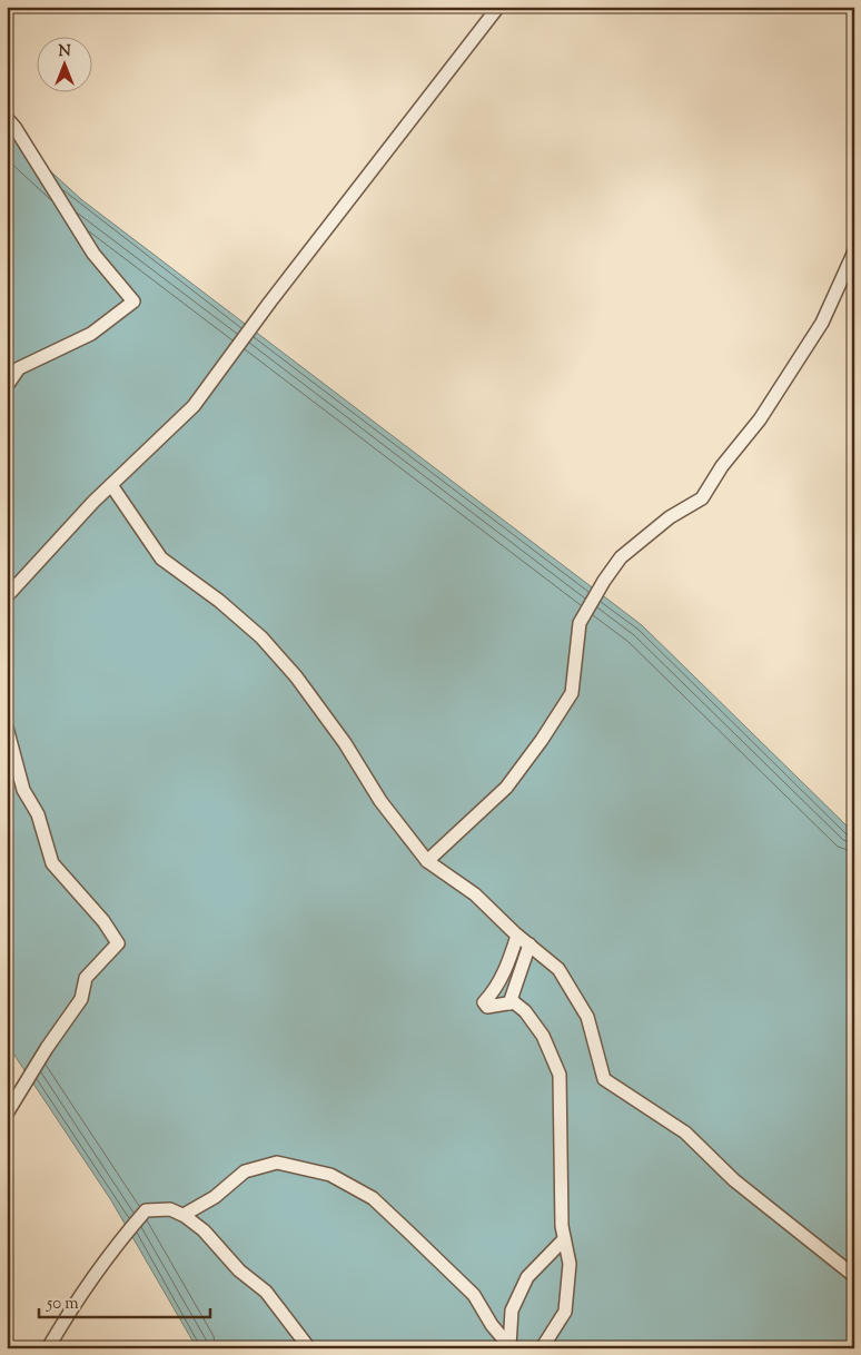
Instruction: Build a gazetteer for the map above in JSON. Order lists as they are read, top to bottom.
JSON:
{
  "scale_bar": "50 m",
  "north": "top"
}
